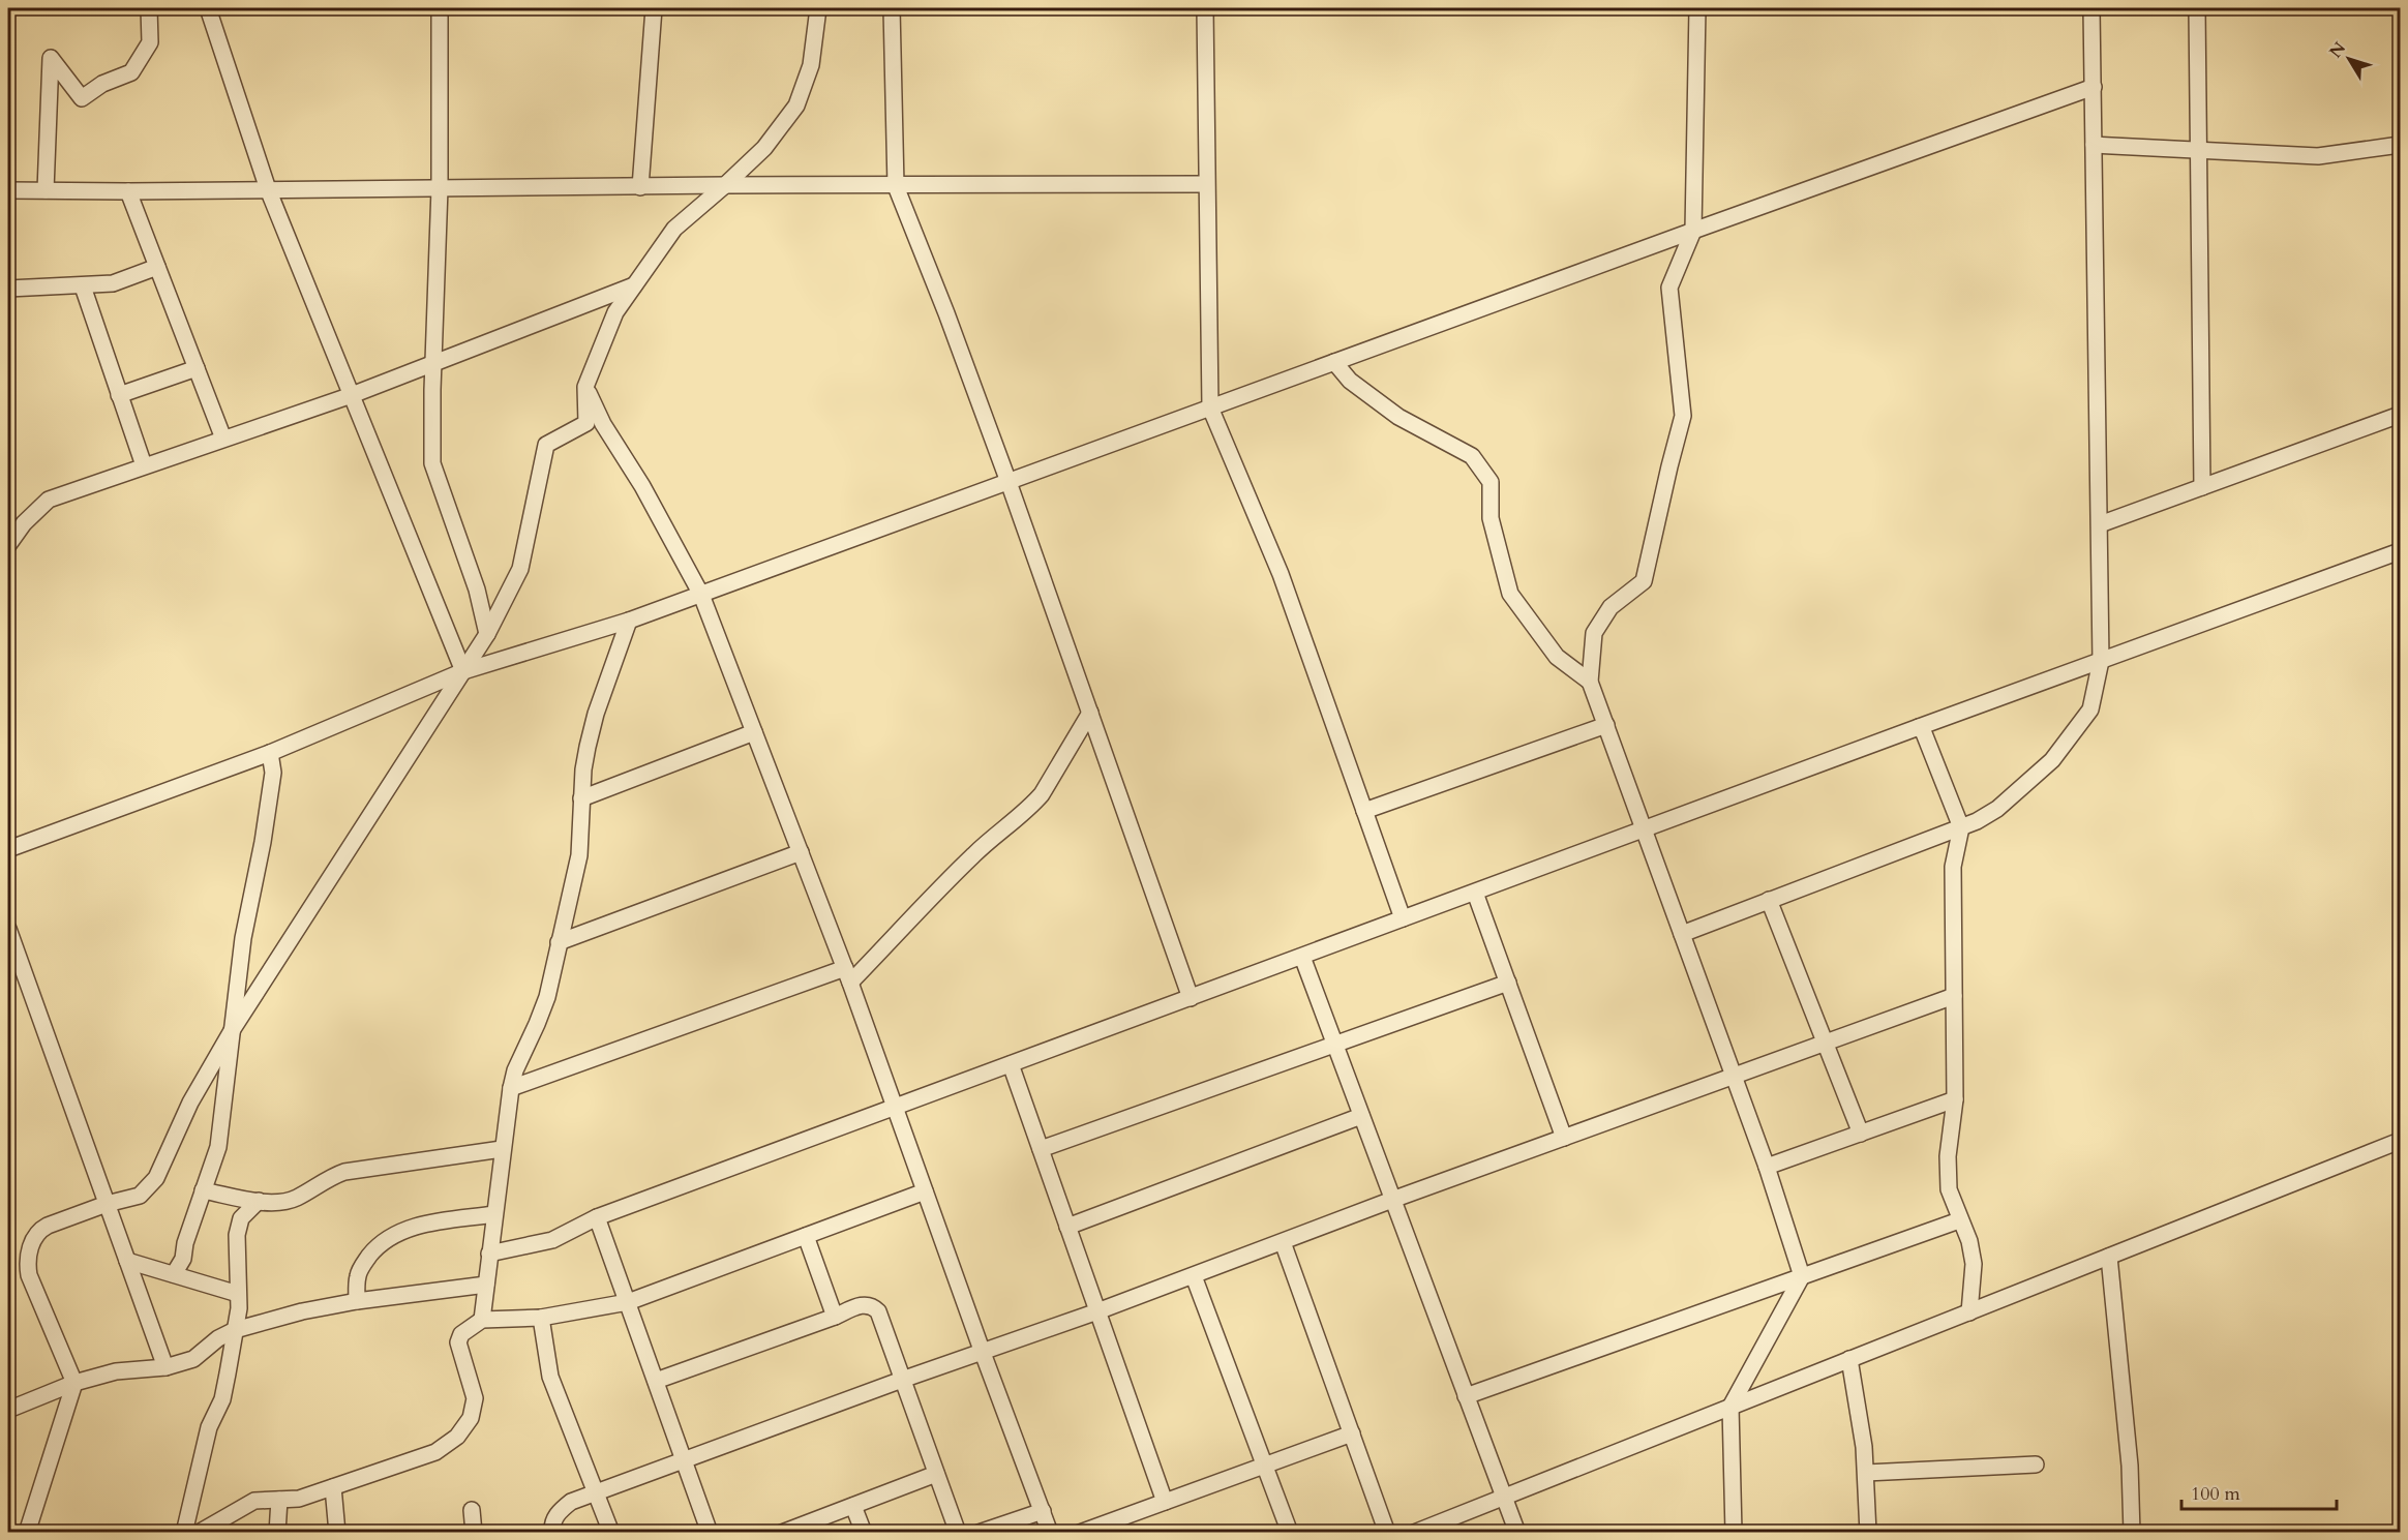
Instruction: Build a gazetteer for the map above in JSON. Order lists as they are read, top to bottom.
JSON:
{
  "scale_bar": "100 m",
  "north": "top left"
}
